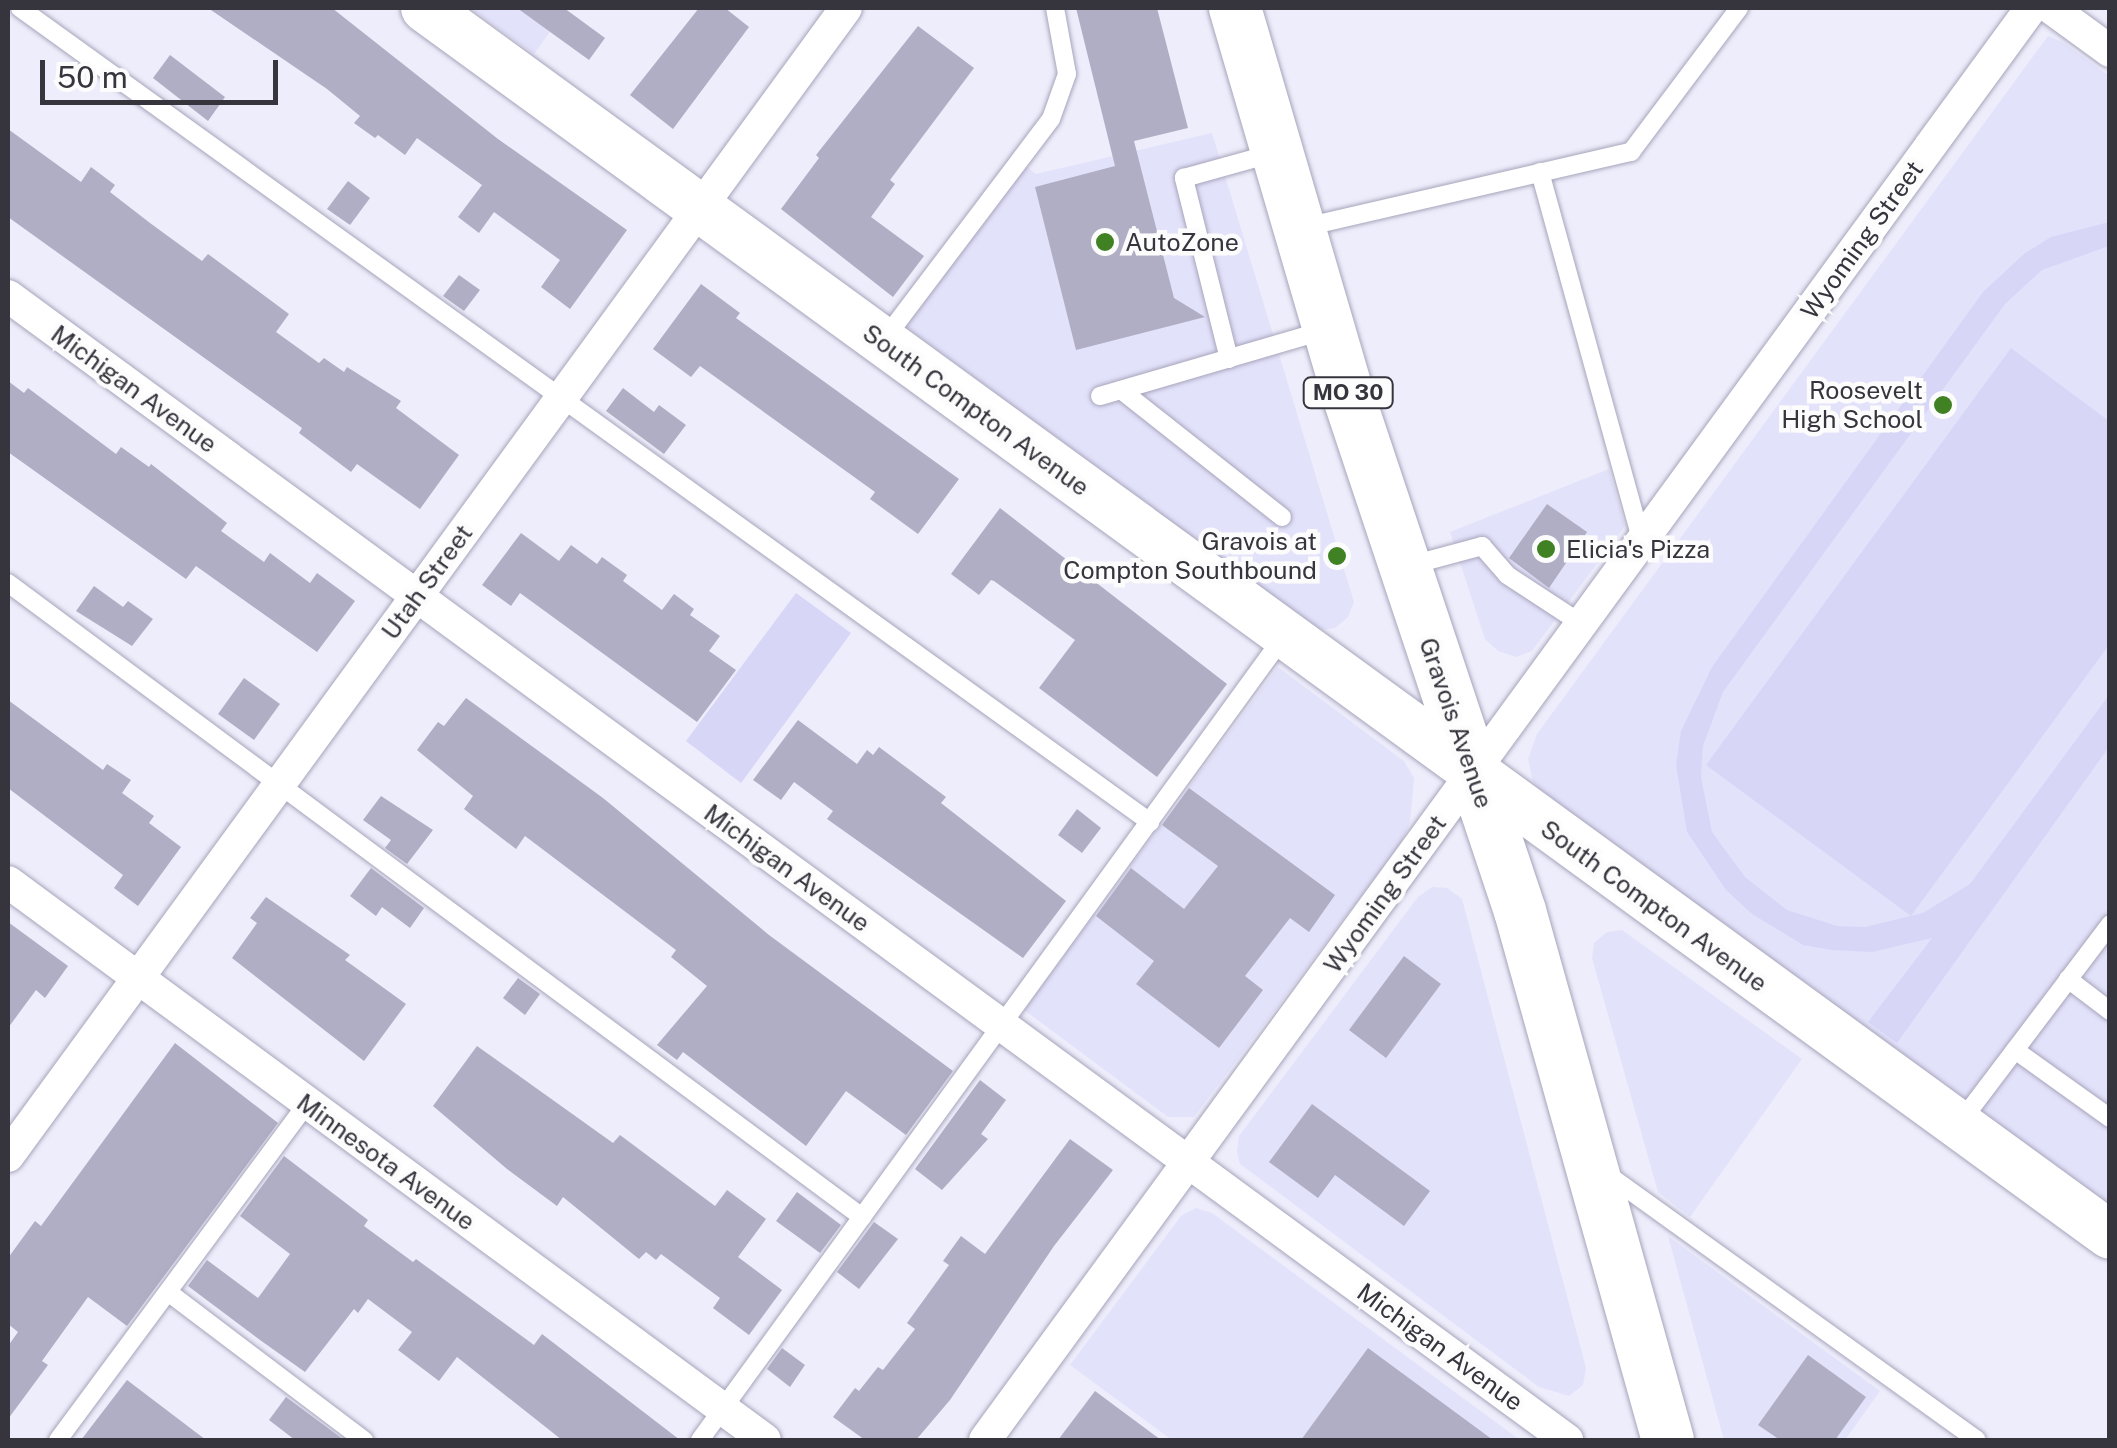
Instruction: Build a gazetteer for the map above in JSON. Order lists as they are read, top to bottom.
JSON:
{
  "streets": {
    "main road": ["MO 30", "Gravois Avenue"],
    "street": [
      "Wyoming Street",
      "Michigan Avenue",
      "South Compton Avenue",
      "Utah Street",
      "Minnesota Avenue"
    ]
  },
  "crossings": [
    ["Wyoming Street", "Michigan Avenue"],
    ["Wyoming Street", "South Compton Avenue"],
    ["Wyoming Street", "Gravois Avenue"],
    ["Michigan Avenue", "Utah Street"],
    ["South Compton Avenue", "Utah Street"],
    ["South Compton Avenue", "Gravois Avenue"],
    ["Utah Street", "Minnesota Avenue"]
  ],
  "places": [
    "AutoZone",
    "Roosevelt High School",
    "Elicia's Pizza",
    "Gravois at Compton Southbound"
  ],
  "scale_bar": "50 m"
}
